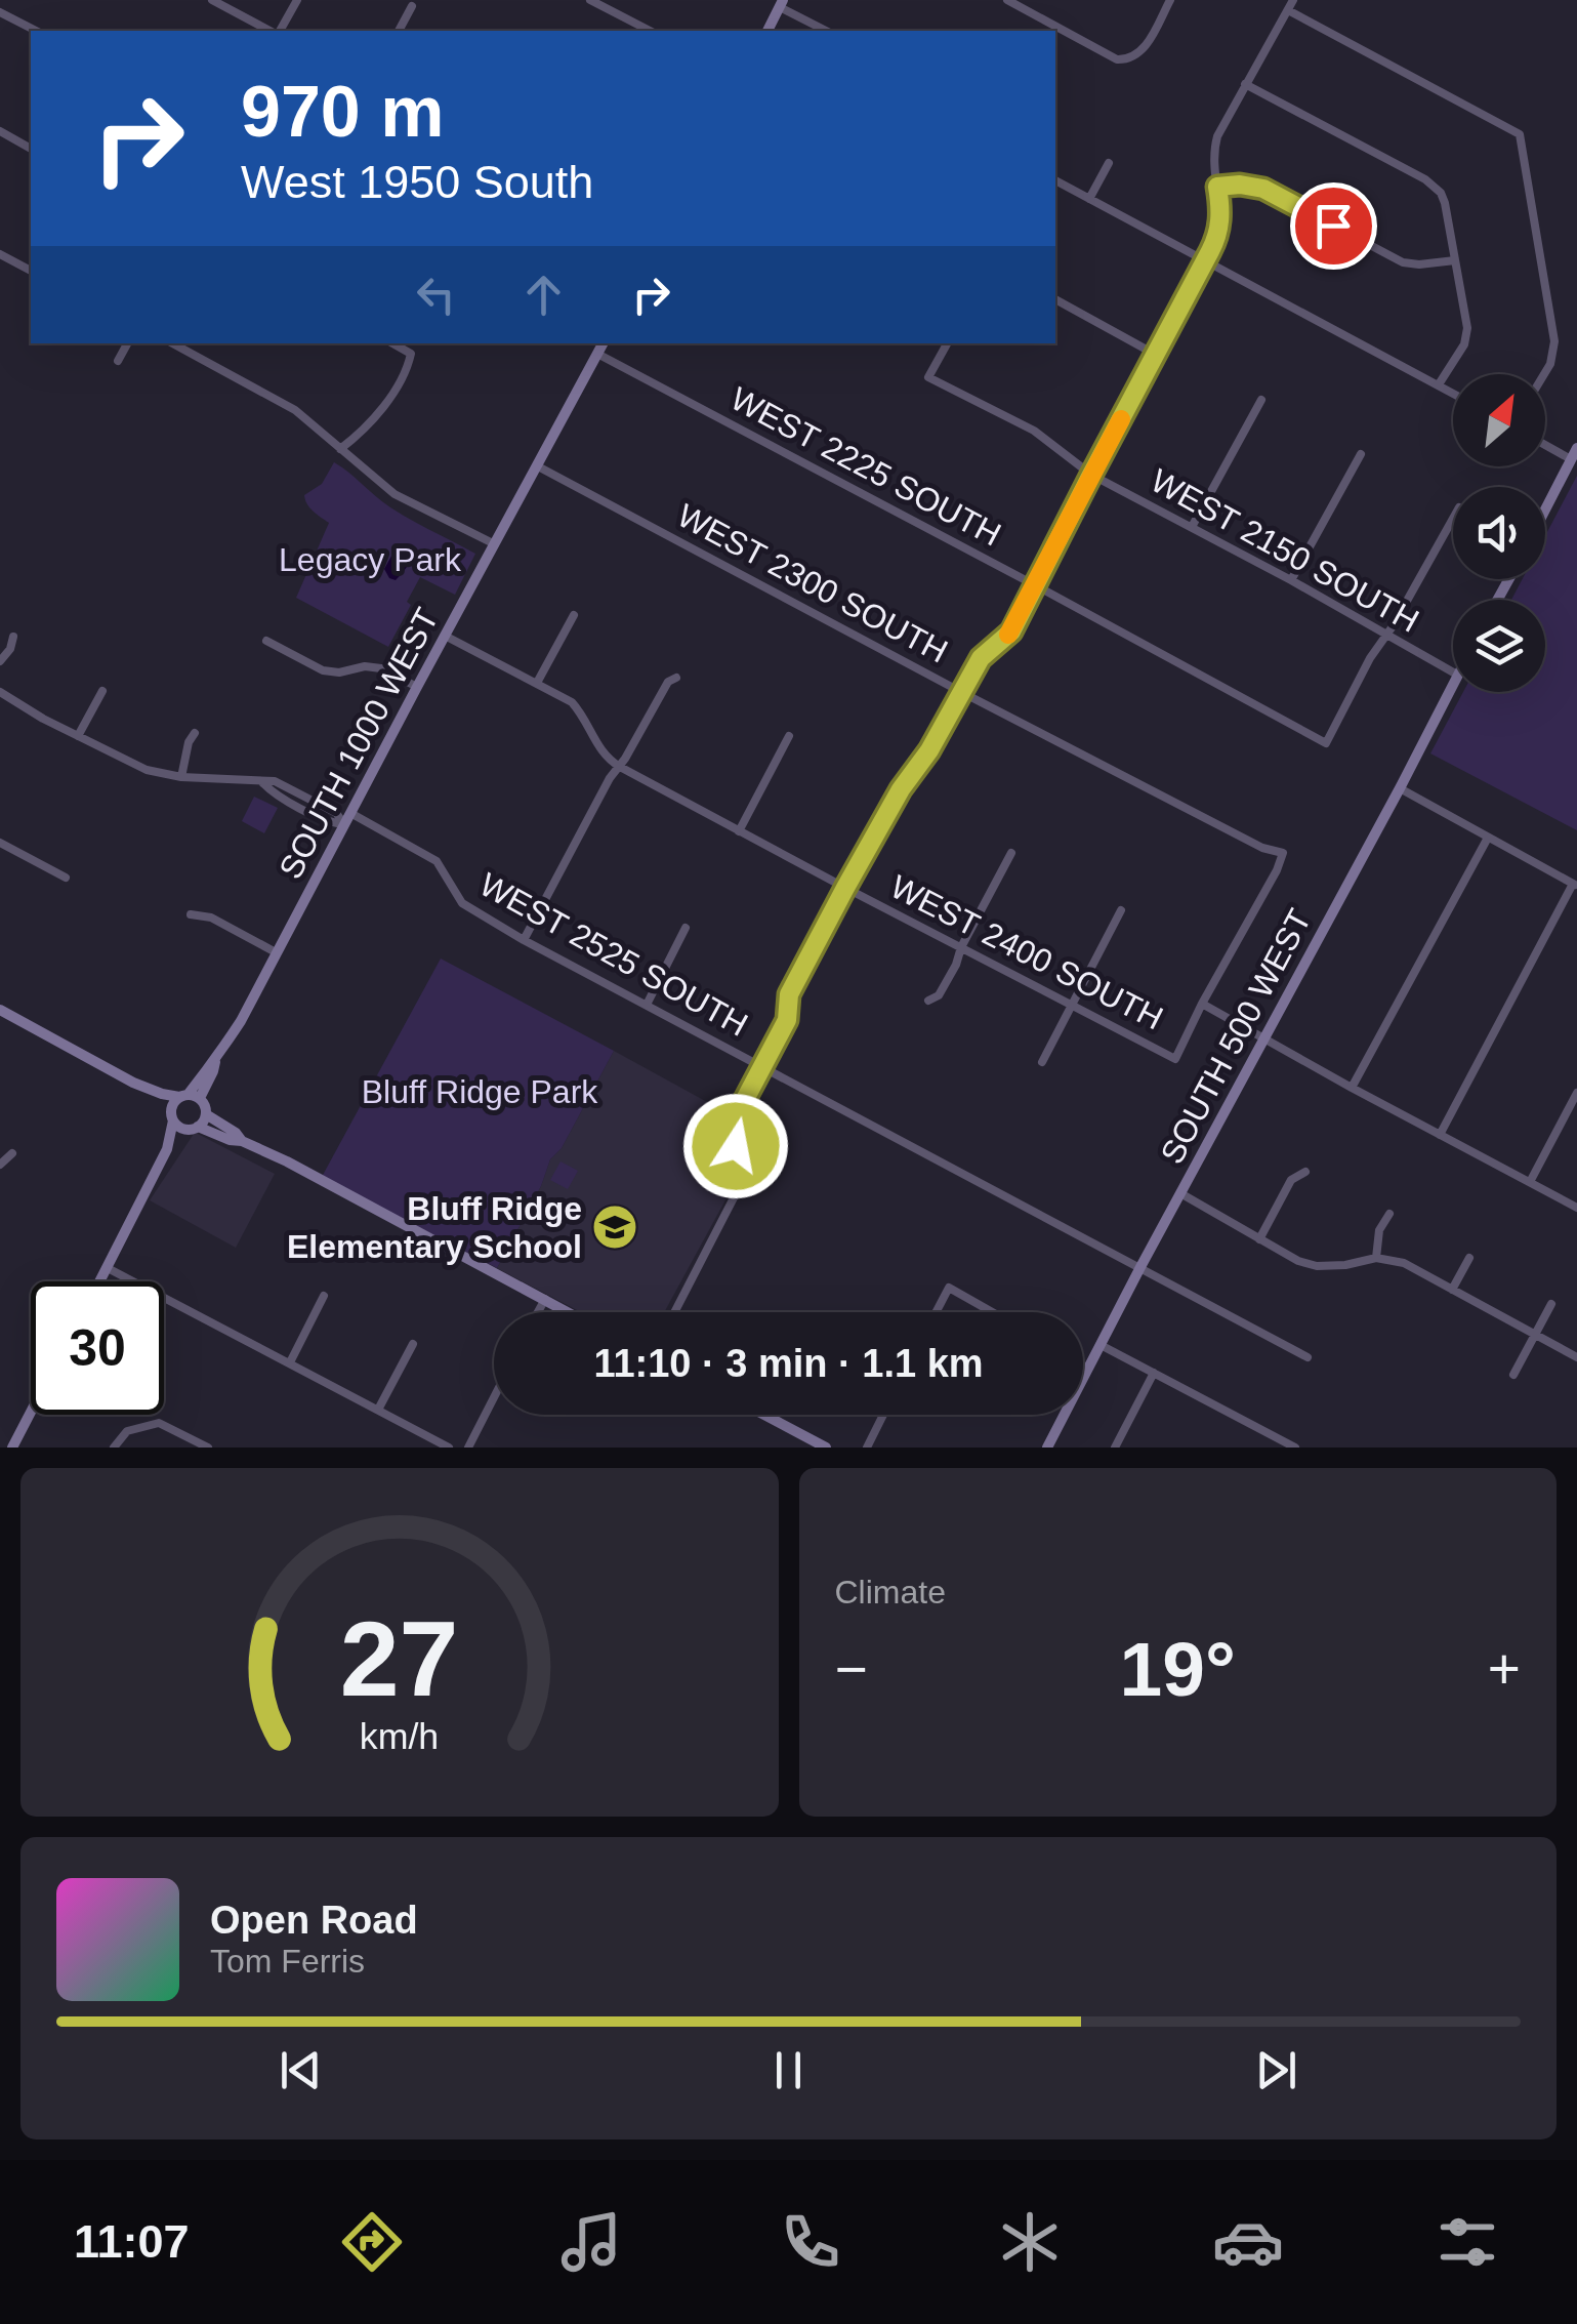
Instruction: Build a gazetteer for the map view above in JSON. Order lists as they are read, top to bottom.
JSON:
{
  "streets": {
    "main road": ["SOUTH 1000 WEST", "SOUTH 500 WEST"],
    "street": [
      "WEST 2225 SOUTH",
      "WEST 2150 SOUTH",
      "WEST 2300 SOUTH",
      "WEST 2400 SOUTH",
      "WEST 2525 SOUTH"
    ]
  },
  "crossings": [
    ["WEST 2225 SOUTH", "WEST 2150 SOUTH"],
    ["WEST 2225 SOUTH", "SOUTH 1000 WEST"],
    ["WEST 2300 SOUTH", "SOUTH 1000 WEST"],
    ["WEST 2300 SOUTH", "WEST 2400 SOUTH"],
    ["SOUTH 1000 WEST", "WEST 2400 SOUTH"],
    ["SOUTH 1000 WEST", "WEST 2525 SOUTH"],
    ["WEST 2525 SOUTH", "SOUTH 500 WEST"]
  ],
  "parks": ["Legacy Park", "Bluff Ridge Park"],
  "places": {
    "school or university": ["Bluff Ridge Elementary School"]
  },
  "north": "top right",
  "page": {
    "turn": ["970 m", "West 1950 South"],
    "limit": "30",
    "trip": "11:10 · 3 min · 1.1 km",
    "tile": "Climate",
    "heat": ["−", "19°", "+"],
    "song": ["Open Road", "Tom Ferris"],
    "tabs": "11:07",
    "gauge": ["27", "km/h"]
  }
}
